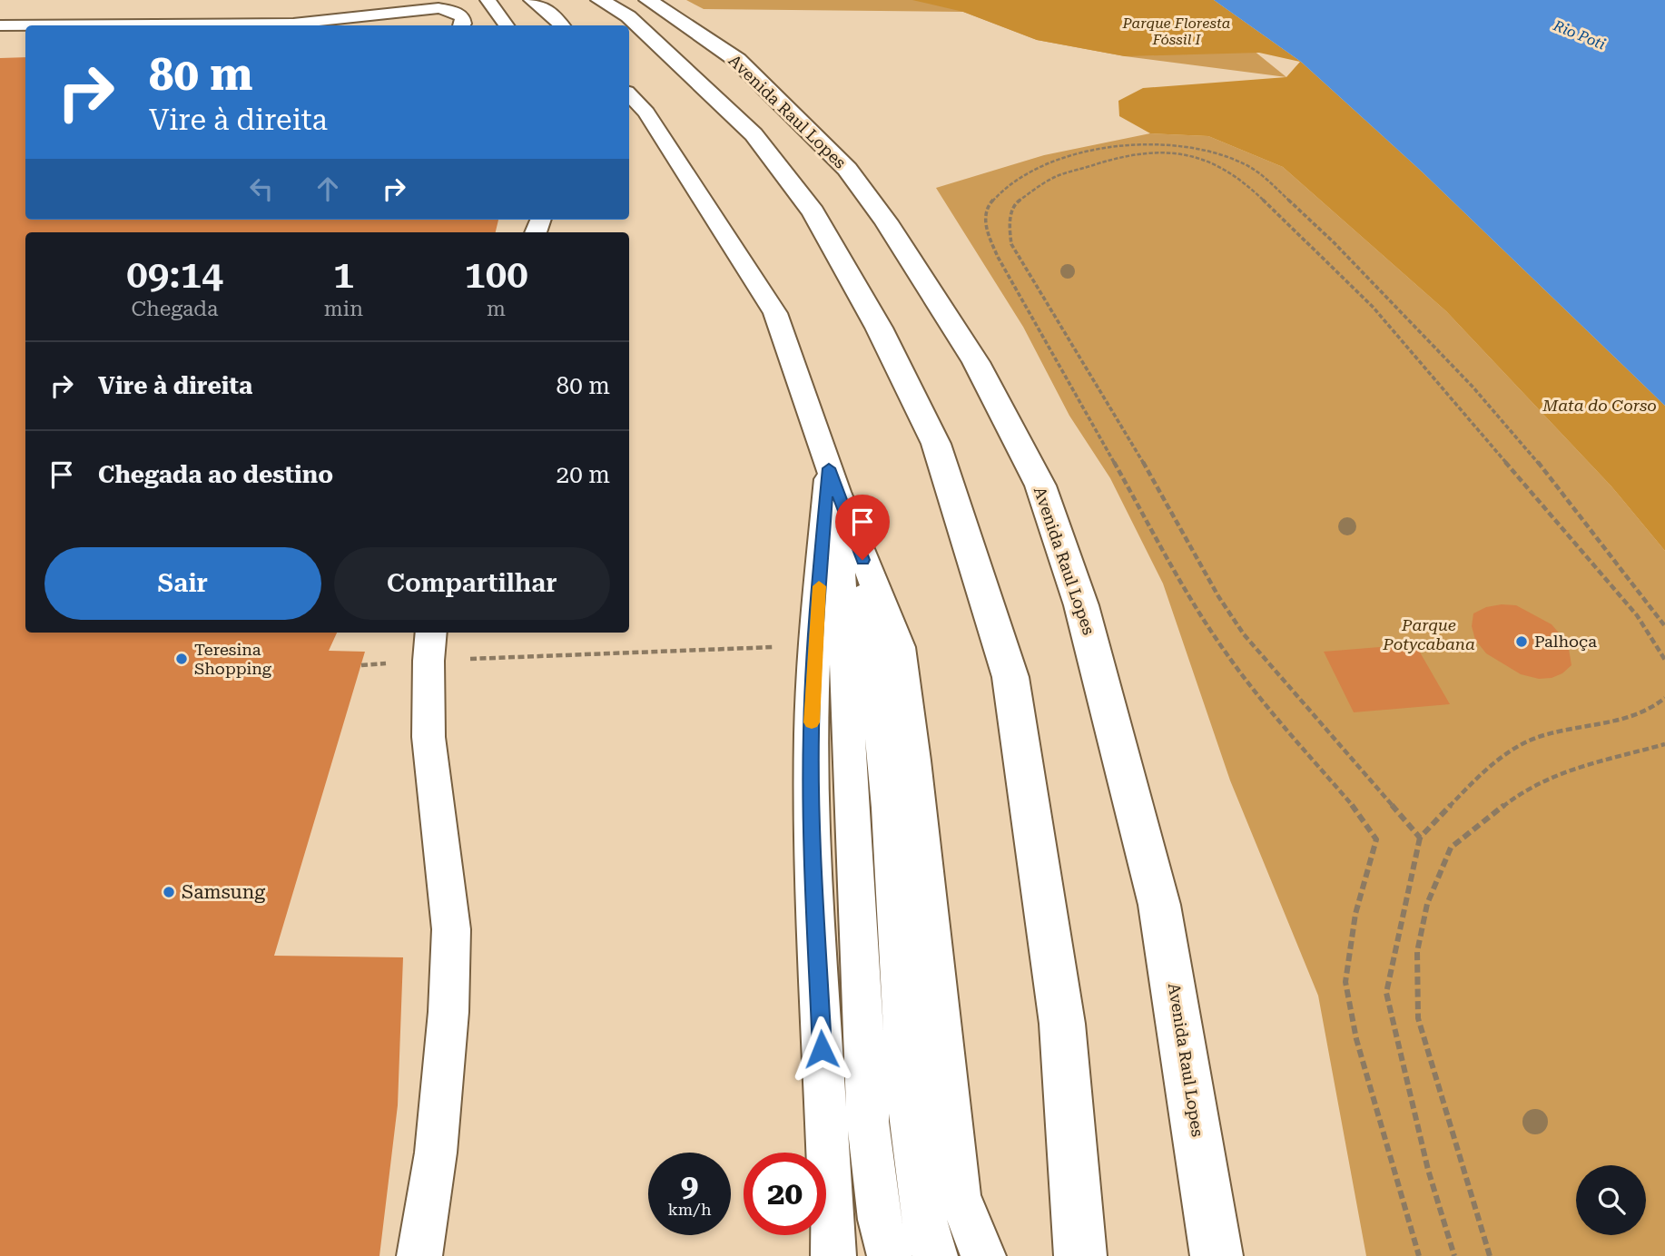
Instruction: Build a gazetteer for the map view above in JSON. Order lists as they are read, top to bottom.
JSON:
{
  "streets": {
    "main road": ["Avenida Raul Lopes"]
  },
  "water": ["Rio Poti"],
  "parks": ["Parque Floresta Fóssil I", "Mata do Corso", "Parque Potycabana"],
  "places": ["Palhoça", "Teresina Shopping", "Samsung"],
  "page": {
    "turn": ["80 m", "Vire à direita"],
    "eta": [
      "09:14",
      "Chegada",
      "1",
      "min",
      "100",
      "m"
    ],
    "list": [
      {
        "name": "Vire à direita",
        "value": "80 m"
      },
      {
        "name": "Chegada ao destino",
        "value": "20 m"
      }
    ],
    "buttons": ["Sair", "Compartilhar"],
    "speed": "9 km/h",
    "limit": "20"
  }
}
